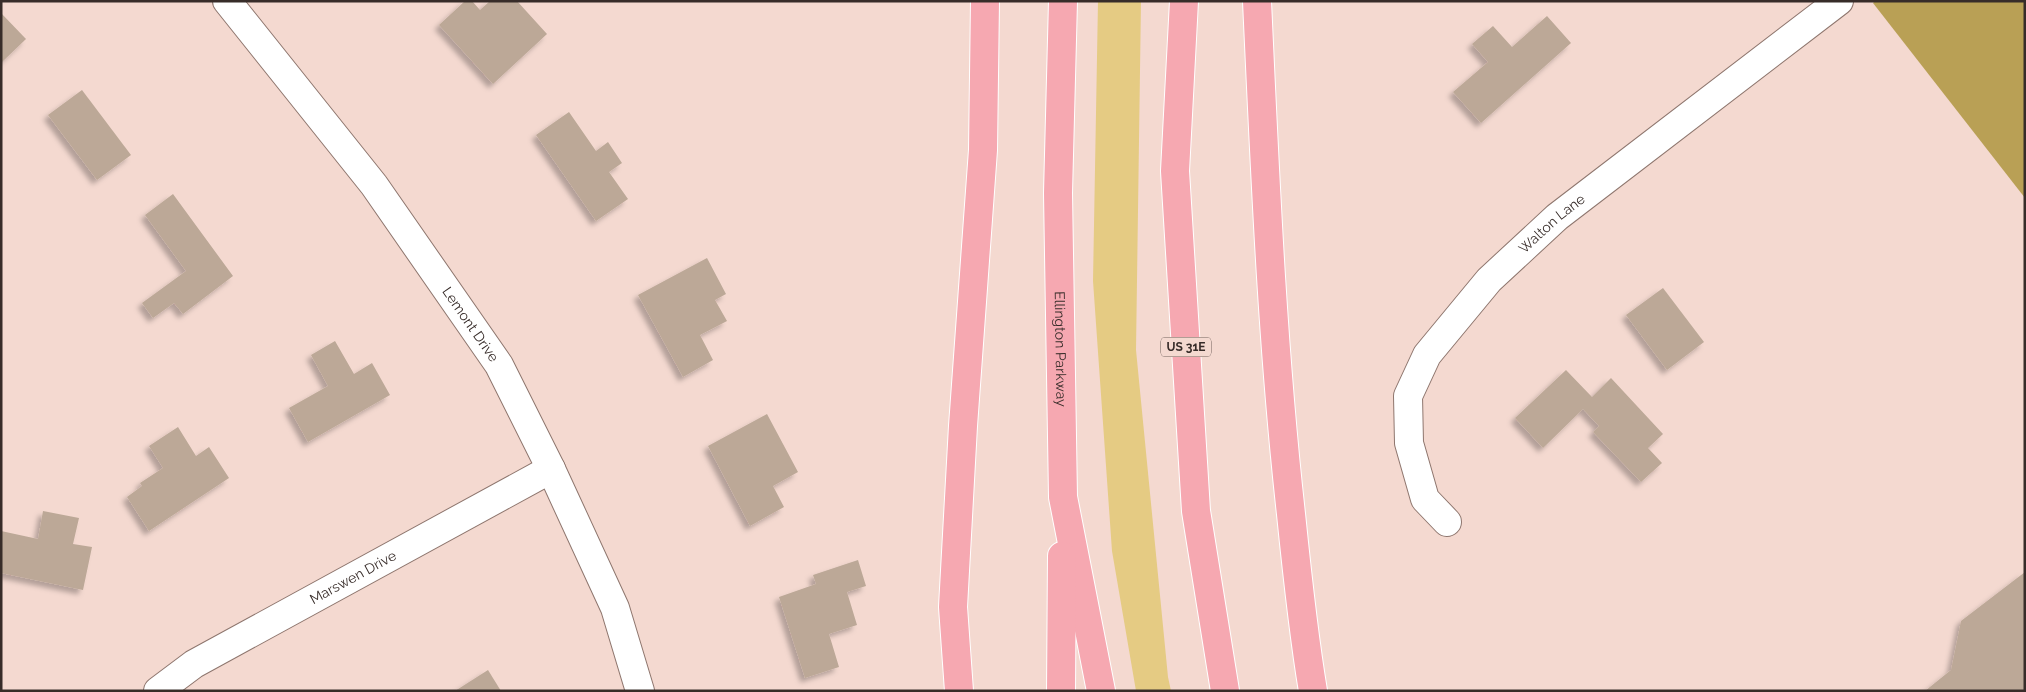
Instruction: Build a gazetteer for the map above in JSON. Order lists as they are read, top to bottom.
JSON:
{
  "streets": {
    "highway": ["US 31E", "Ellington Parkway"],
    "street": ["Walton Lane", "Lemont Drive", "Marswen Drive"]
  },
  "crossings": [
    ["Lemont Drive", "Marswen Drive"]
  ]
}
